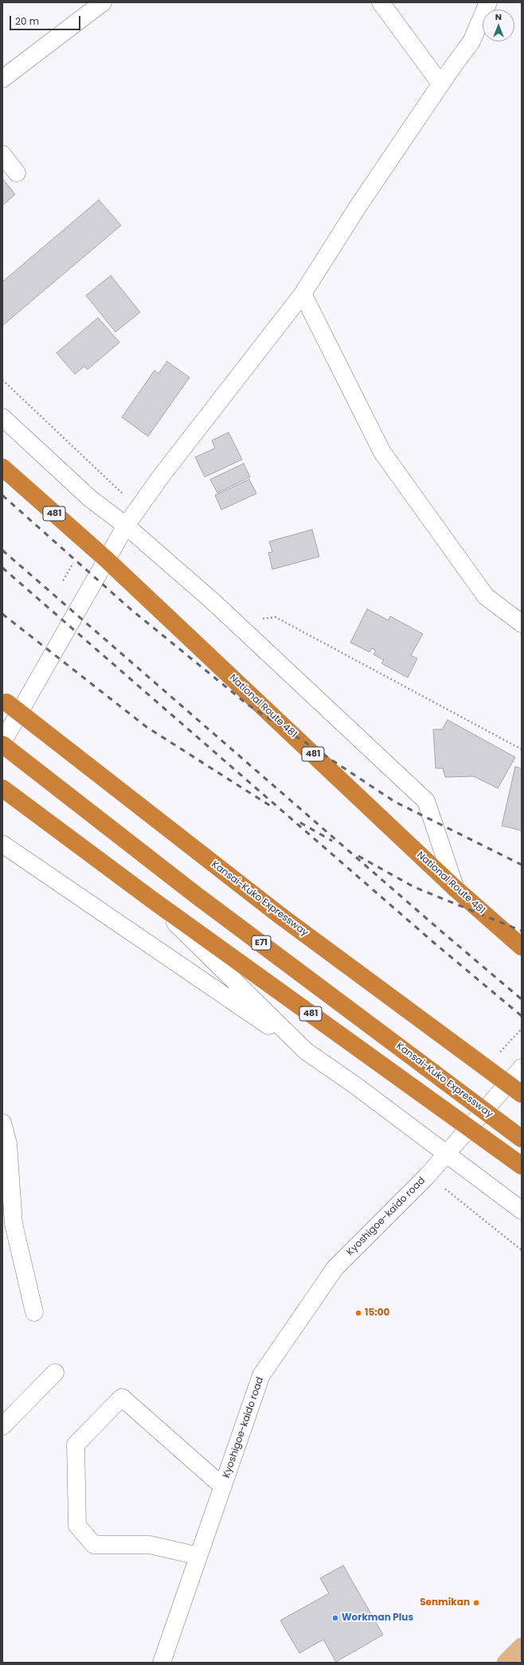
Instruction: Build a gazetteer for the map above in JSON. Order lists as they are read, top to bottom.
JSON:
{
  "streets": {
    "highway": [
      "481",
      "National Route 481",
      "Kansai-Kuko Expressway",
      "E71"
    ],
    "street": ["Kyoshigoe-kaido road"]
  },
  "crossings": [
    ["481", "Kyoshigoe-kaido road"]
  ],
  "places": ["15:00", "Senmikan", "Workman Plus"],
  "scale_bar": "20 m",
  "north": "top"
}
